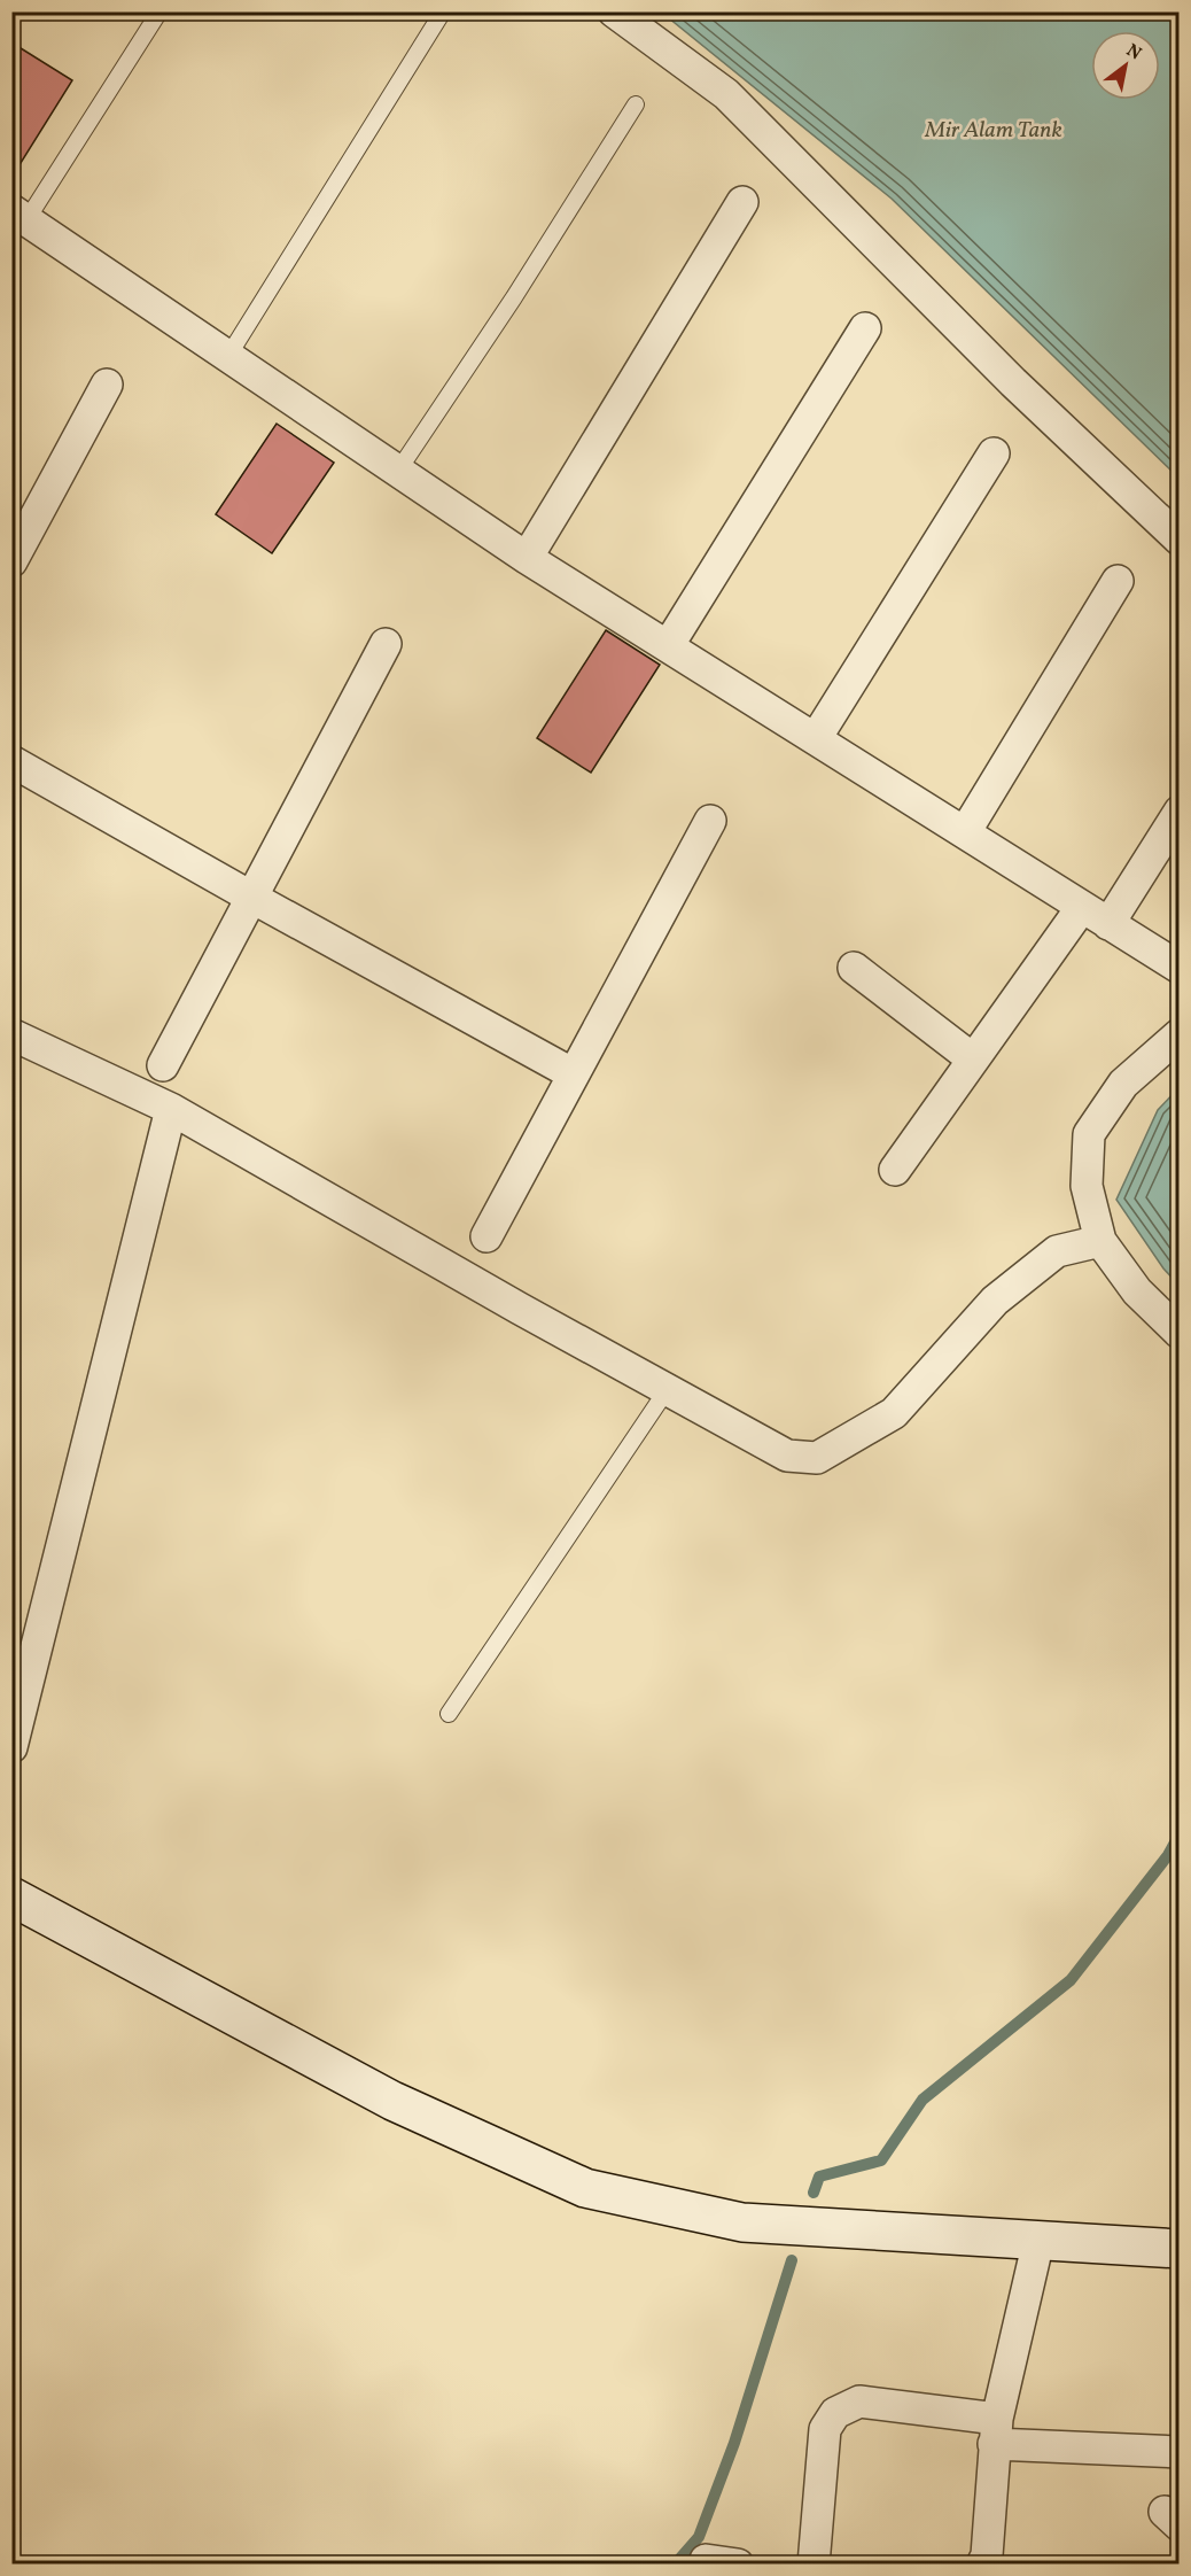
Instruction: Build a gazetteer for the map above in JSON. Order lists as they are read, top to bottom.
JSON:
{
  "water": ["Mir Alam Tank"],
  "north": "top right"
}
